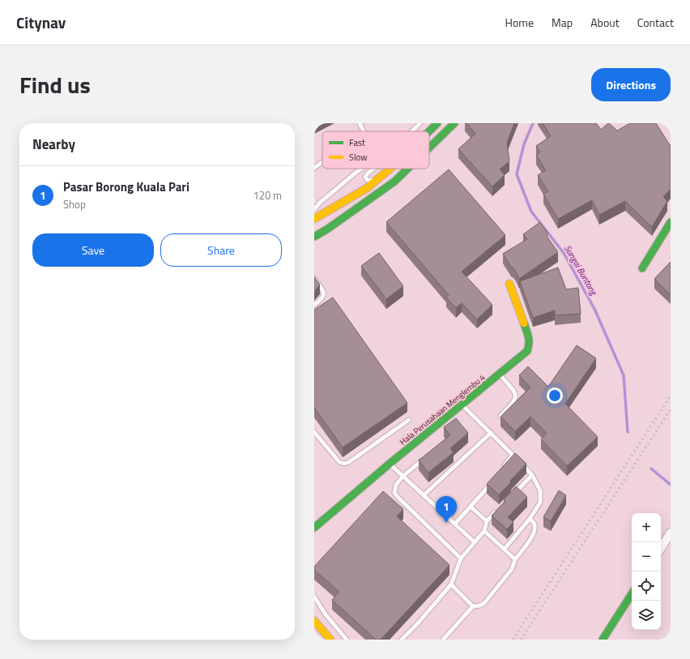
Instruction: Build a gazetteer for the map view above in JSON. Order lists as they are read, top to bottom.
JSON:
{
  "streets": {
    "street": ["Hala Perusahaan Menglembu 4"]
  },
  "water": ["Sungai Buntong"],
  "legend": ["Fast", "Slow"],
  "page": {
    "header": "Citynav",
    "nav": [
      "Home",
      "Map",
      "About",
      "Contact"
    ],
    "title": "Find us",
    "buttons": [
      "Directions",
      ["Save", "Share"]
    ],
    "heading": "Nearby",
    "list": [
      {
        "mark": "1",
        "name": "Pasar Borong Kuala Pari",
        "note": "Shop",
        "value": "120 m"
      }
    ],
    "pins": "1",
    "map_buttons": ["+", "−"]
  }
}
